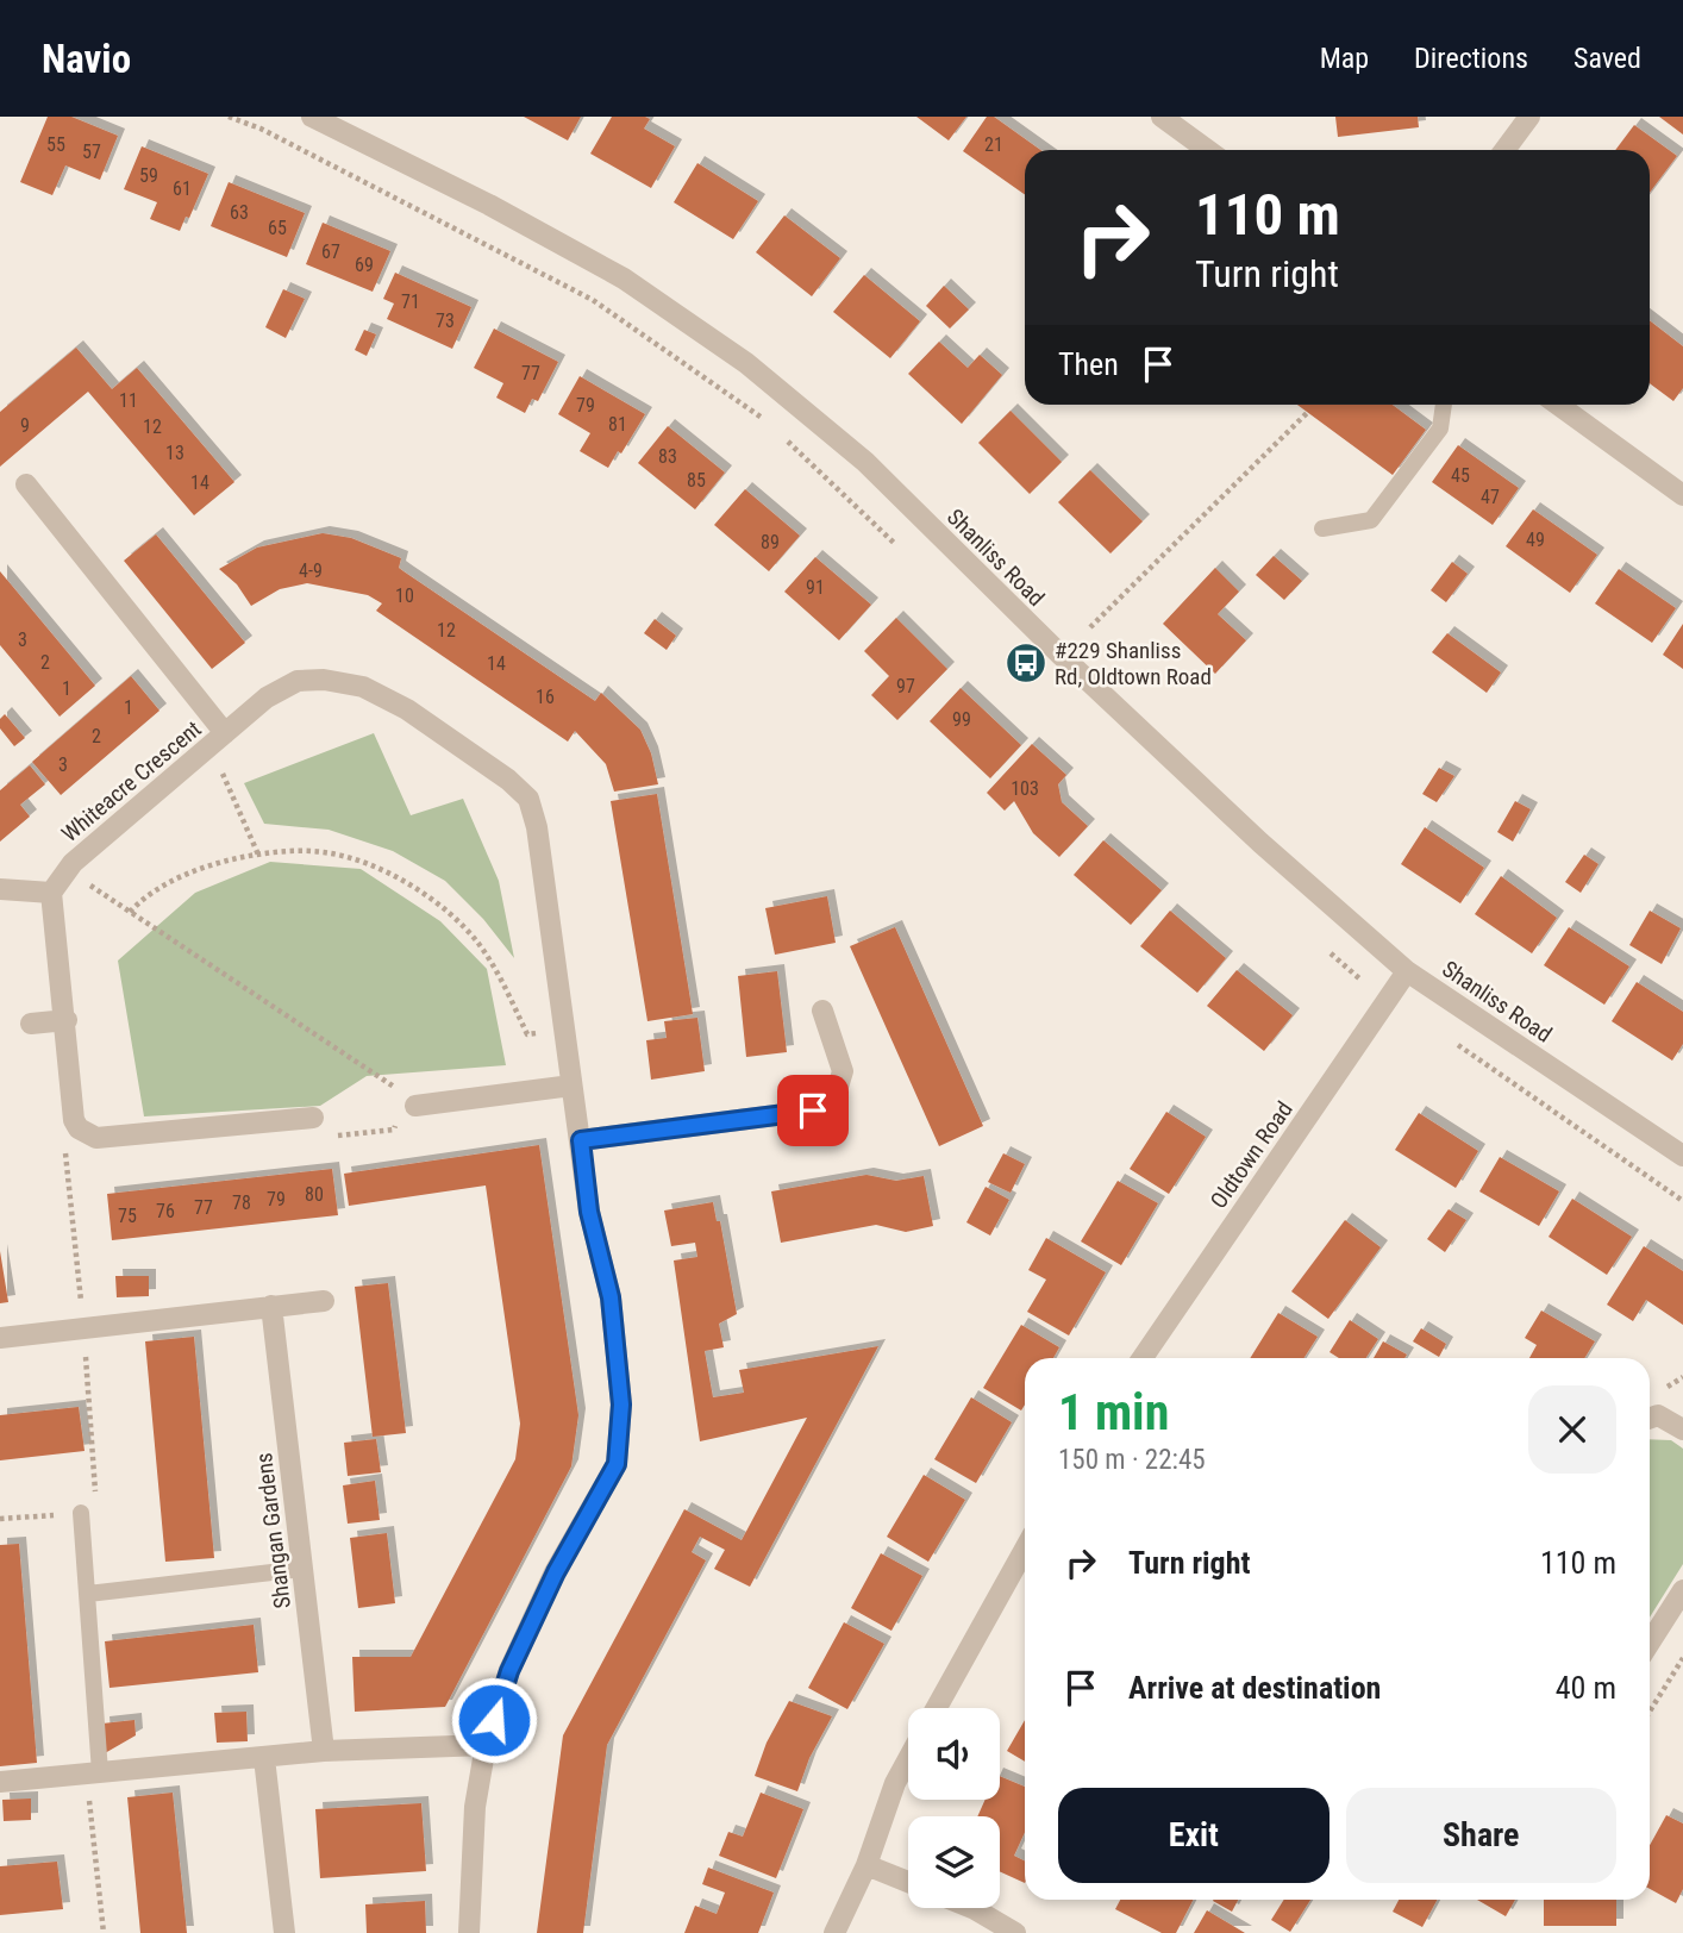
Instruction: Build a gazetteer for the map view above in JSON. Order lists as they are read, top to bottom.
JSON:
{
  "streets": {
    "street": [
      "Shanliss Road",
      "Whiteacre Crescent",
      "Oldtown Road",
      "Shangan Gardens"
    ]
  },
  "crossings": [
    ["Shanliss Road", "Oldtown Road"]
  ],
  "places": {
    "bus stop": ["#229 Shanliss Rd, Oldtown Road"]
  },
  "house_numbers": [
    "55",
    "21",
    "57",
    "59",
    "61",
    "63",
    "65",
    "67",
    "69",
    "71",
    "73",
    "77",
    "11",
    "79",
    "81",
    "9",
    "12",
    "13",
    "83",
    "45",
    "85",
    "14",
    "47",
    "49",
    "89",
    "4-9",
    "91",
    "10",
    "12",
    "3",
    "2",
    "14",
    "97",
    "1",
    "16",
    "1",
    "99",
    "2",
    "3",
    "103",
    "80",
    "79",
    "78",
    "77",
    "76",
    "75"
  ],
  "page": {
    "header": "Navio",
    "nav": ["Map", "Directions", "Saved"],
    "turn": ["110 m", "Turn right"],
    "then": "Then",
    "heading": ["1 min", "150 m · 22:45"],
    "list": [
      {
        "name": "Turn right",
        "value": "110 m"
      },
      {
        "name": "Arrive at destination",
        "value": "40 m"
      }
    ],
    "buttons": ["Exit", "Share"]
  }
}
